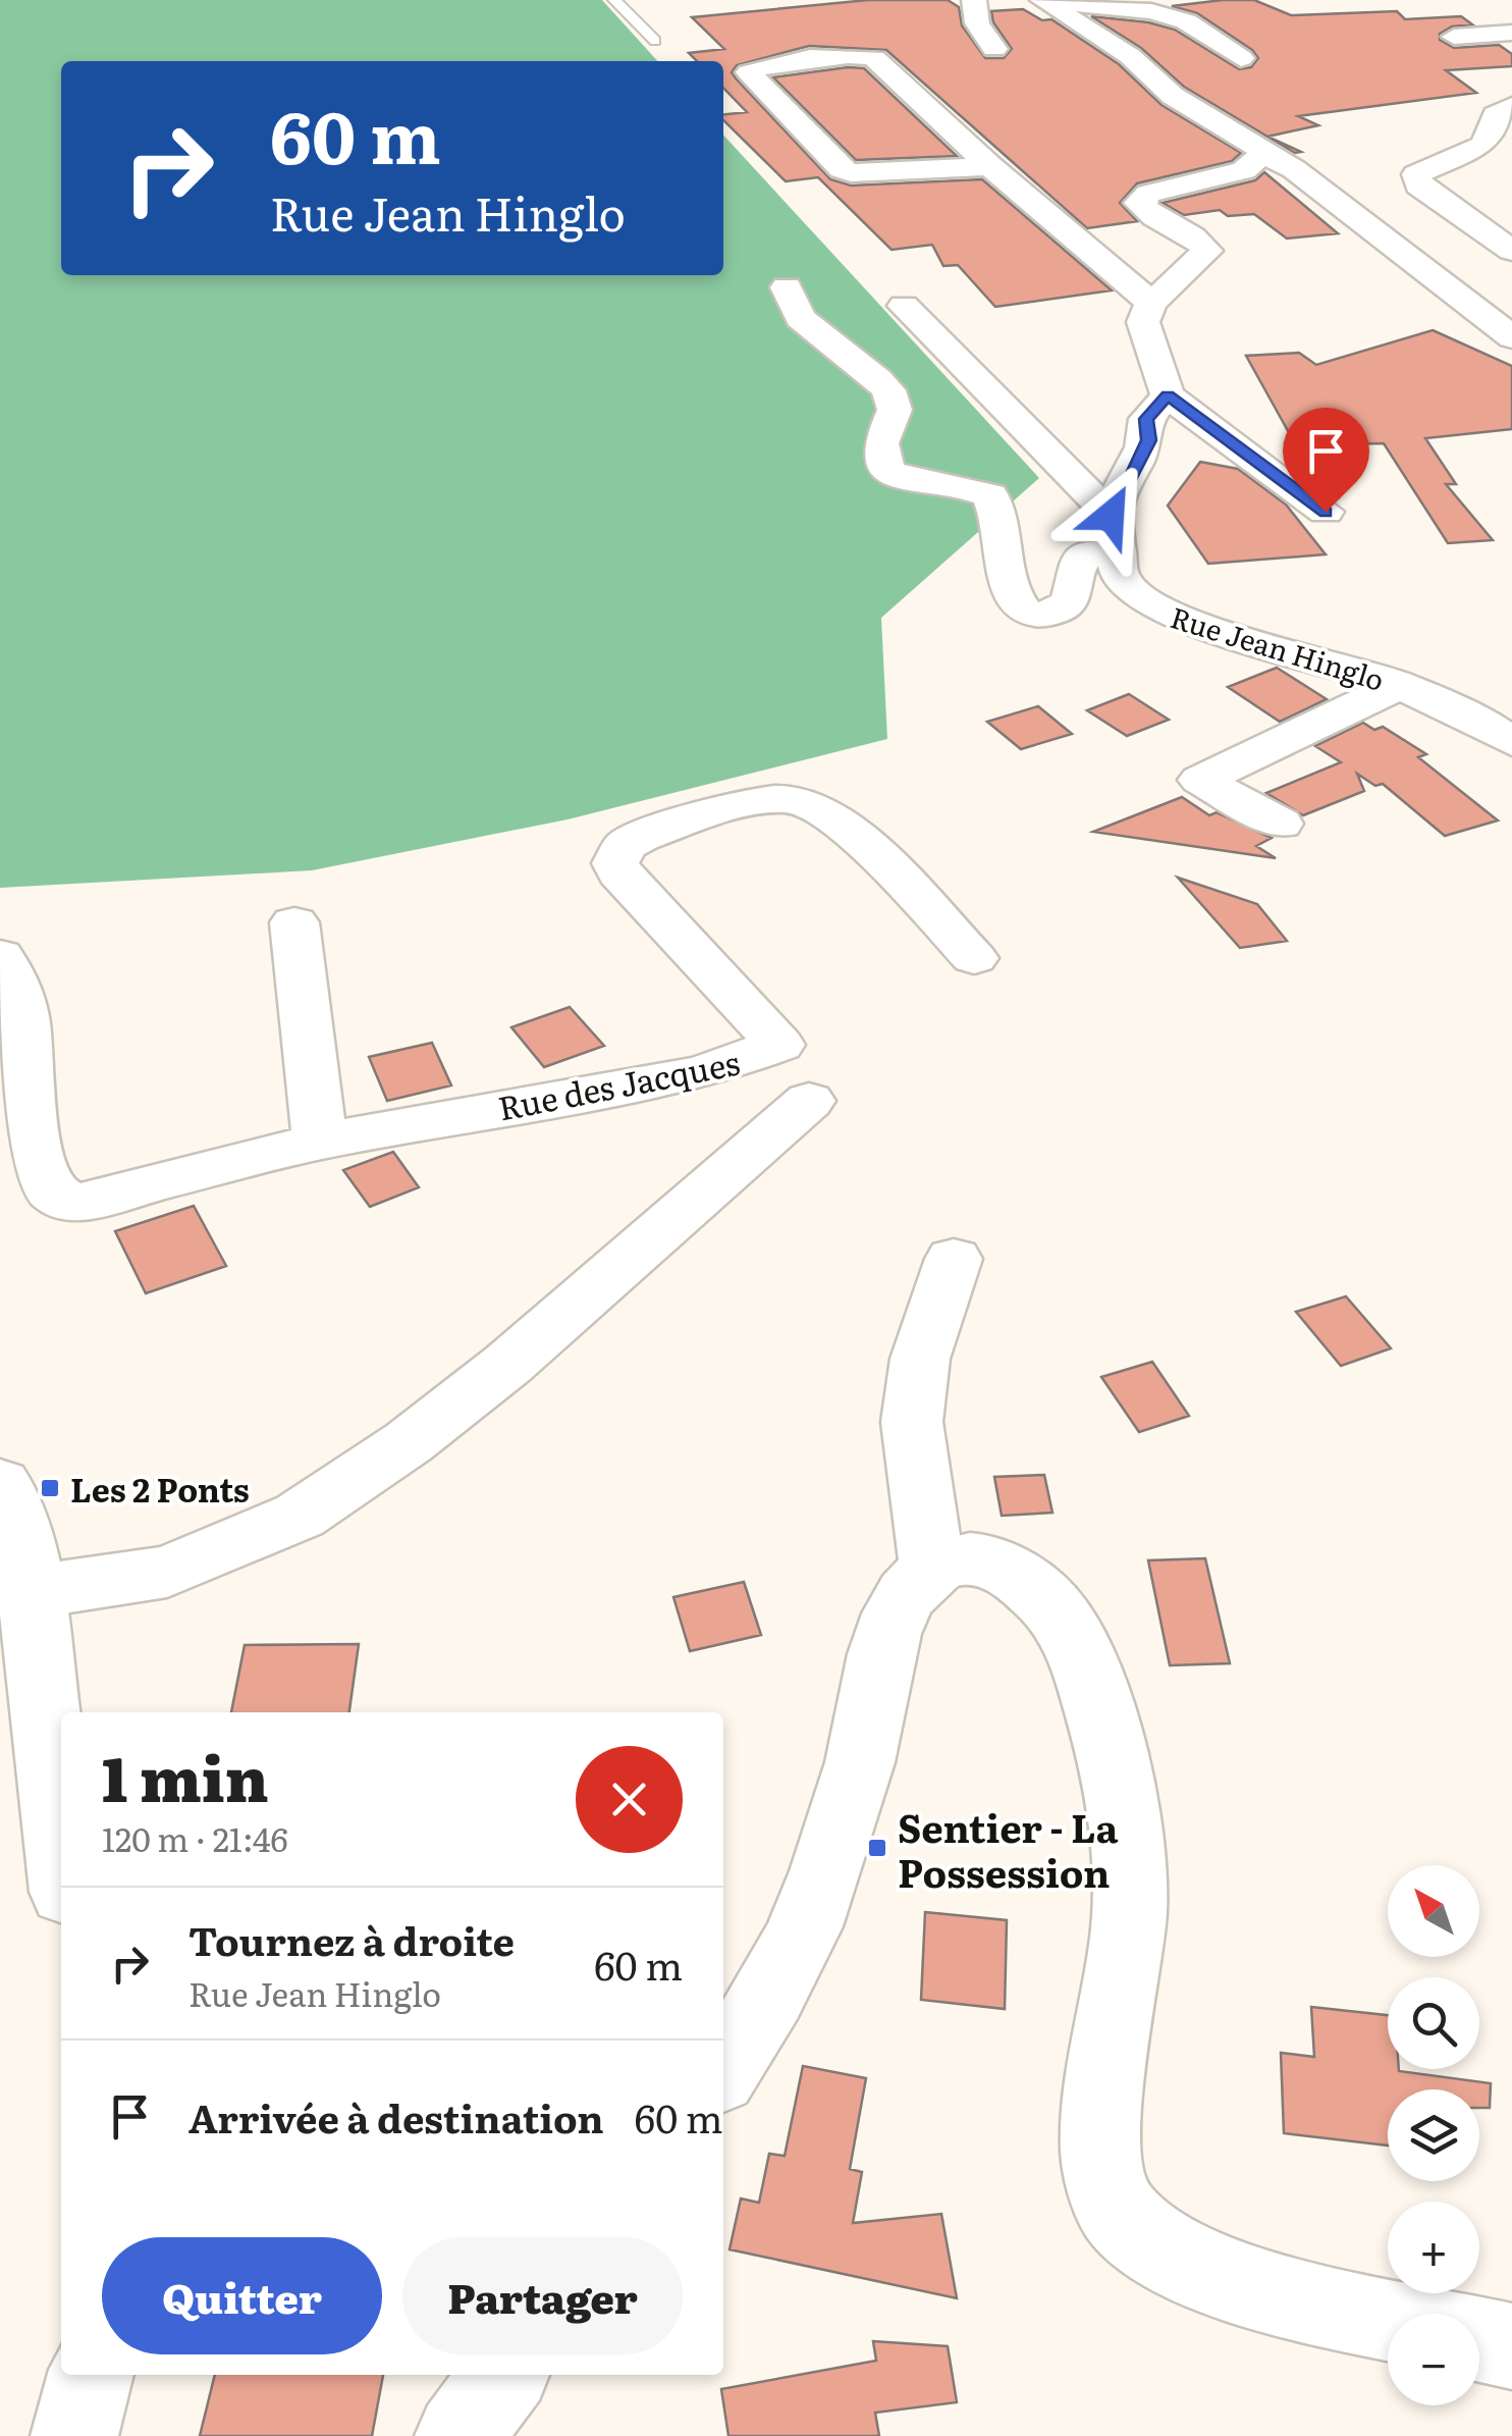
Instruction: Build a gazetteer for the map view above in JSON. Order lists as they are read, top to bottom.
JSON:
{
  "streets": {
    "street": ["Rue Jean Hinglo", "Rue des Jacques"]
  },
  "places": {
    "transit": ["Les 2 Ponts", "Sentier - La Possession"]
  },
  "north": "top left",
  "page": {
    "turn": ["60 m", "Rue Jean Hinglo"],
    "heading": ["1 min", "120 m · 21:46"],
    "map_buttons": ["+", "−"],
    "list": [
      {
        "name": "Tournez à droite",
        "note": "Rue Jean Hinglo",
        "value": "60 m"
      },
      {
        "name": "Arrivée à destination",
        "value": "60 m"
      }
    ],
    "buttons": ["Quitter", "Partager"]
  }
}
